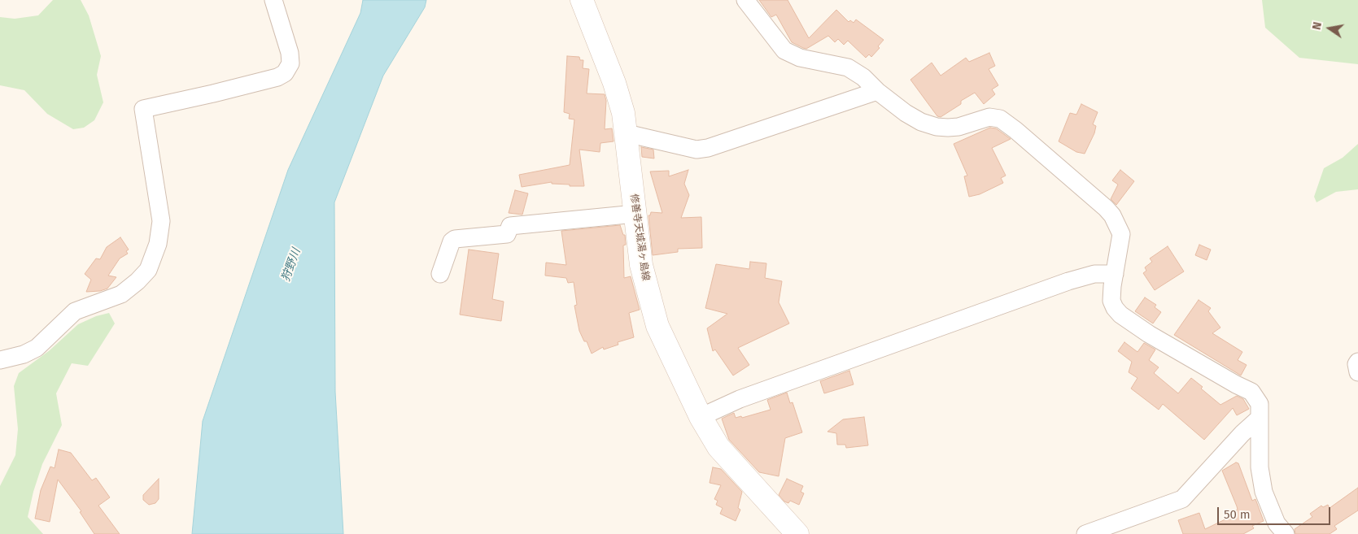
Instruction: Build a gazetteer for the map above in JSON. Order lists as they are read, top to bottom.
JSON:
{
  "streets": {
    "main road": ["修善寺天城湯ヶ島線"]
  },
  "water": ["狩野川"],
  "scale_bar": "50 m",
  "north": "left"
}
